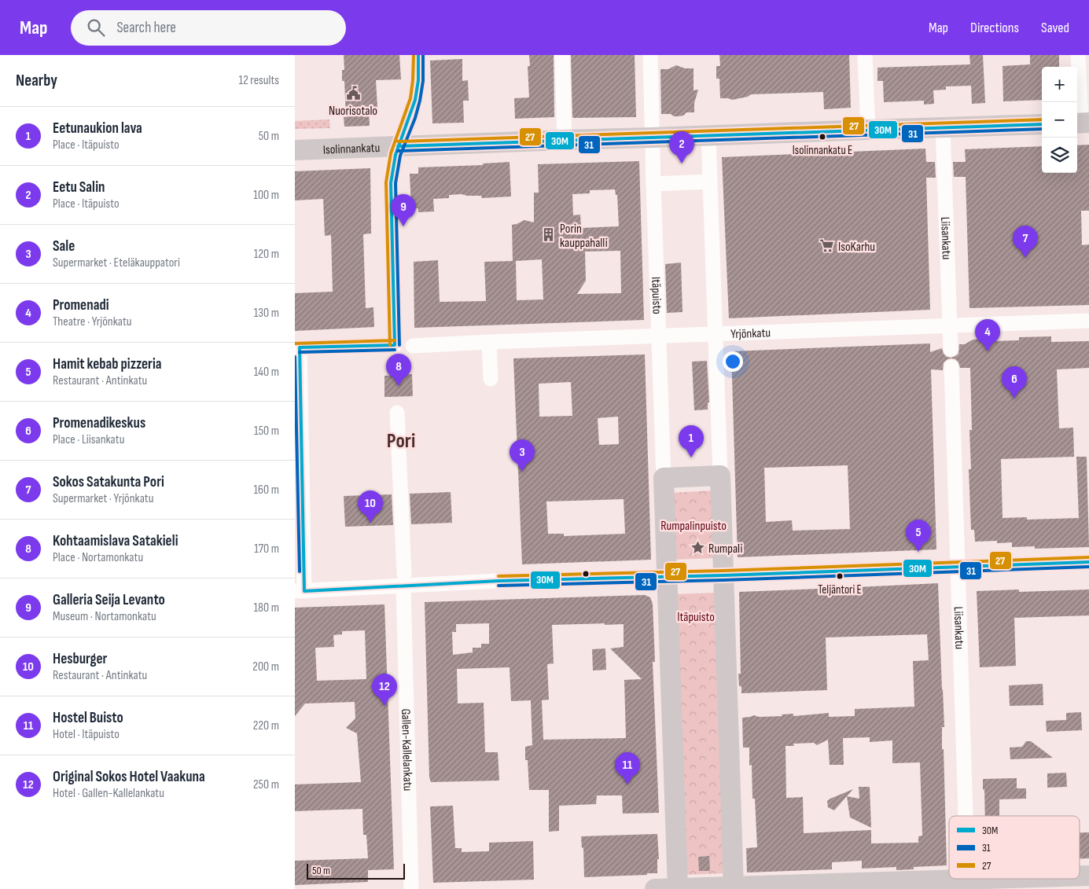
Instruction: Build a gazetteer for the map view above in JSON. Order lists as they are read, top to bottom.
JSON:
{
  "streets": {
    "street": [
      "Isolinnankatu",
      "Liisankatu",
      "Itäpuisto",
      "Yrjönkatu",
      "Gallen-Kallelankatu"
    ]
  },
  "crossings": [
    ["Isolinnankatu", "Liisankatu"],
    ["Isolinnankatu", "Itäpuisto"],
    ["Liisankatu", "Yrjönkatu"],
    ["Itäpuisto", "Yrjönkatu"]
  ],
  "districts": ["Pori"],
  "parks": ["Rumpalinpuisto", "Itäpuisto"],
  "places": {
    "public building": ["Nuorisotalo"],
    "other": ["Isolinnankatu E", "Teljäntori E"],
    "building": ["Porin kauppahalli"],
    "supermarket": ["IsoKarhu"],
    "place": ["Rumpali"]
  },
  "lines": ["transit line 30M", "transit line 31", "transit line 27"],
  "legend": ["30M", "31", "27"],
  "scale_bar": "50 m",
  "page": {
    "header": "Map",
    "search": "Search here",
    "nav": ["Map", "Directions", "Saved"],
    "heading": ["Nearby", "12 results"],
    "map_buttons": ["+", "−"],
    "list": [
      {
        "mark": "1",
        "name": "Eetunaukion lava",
        "note": "Place · Itäpuisto",
        "value": "50 m"
      },
      {
        "mark": "2",
        "name": "Eetu Salin",
        "note": "Place · Itäpuisto",
        "value": "100 m"
      },
      {
        "mark": "3",
        "name": "Sale",
        "note": "Supermarket · Eteläkauppatori",
        "value": "120 m"
      },
      {
        "mark": "4",
        "name": "Promenadi",
        "note": "Theatre · Yrjönkatu",
        "value": "130 m"
      },
      {
        "mark": "5",
        "name": "Hamit kebab pizzeria",
        "note": "Restaurant · Antinkatu",
        "value": "140 m"
      },
      {
        "mark": "6",
        "name": "Promenadikeskus",
        "note": "Place · Liisankatu",
        "value": "150 m"
      },
      {
        "mark": "7",
        "name": "Sokos Satakunta Pori",
        "note": "Supermarket · Yrjönkatu",
        "value": "160 m"
      },
      {
        "mark": "8",
        "name": "Kohtaamislava Satakieli",
        "note": "Place · Nortamonkatu",
        "value": "170 m"
      },
      {
        "mark": "9",
        "name": "Galleria Seija Levanto",
        "note": "Museum · Nortamonkatu",
        "value": "180 m"
      },
      {
        "mark": "10",
        "name": "Hesburger",
        "note": "Restaurant · Antinkatu",
        "value": "200 m"
      },
      {
        "mark": "11",
        "name": "Hostel Buisto",
        "note": "Hotel · Itäpuisto",
        "value": "220 m"
      },
      {
        "mark": "12",
        "name": "Original Sokos Hotel Vaakuna",
        "note": "Hotel · Gallen-Kallelankatu",
        "value": "250 m"
      }
    ],
    "pins": [
      "2",
      "9",
      "7",
      "4",
      "8",
      "6",
      "1",
      "3",
      "10",
      "5",
      "12",
      "11"
    ],
    "scale": "50 m"
  }
}
